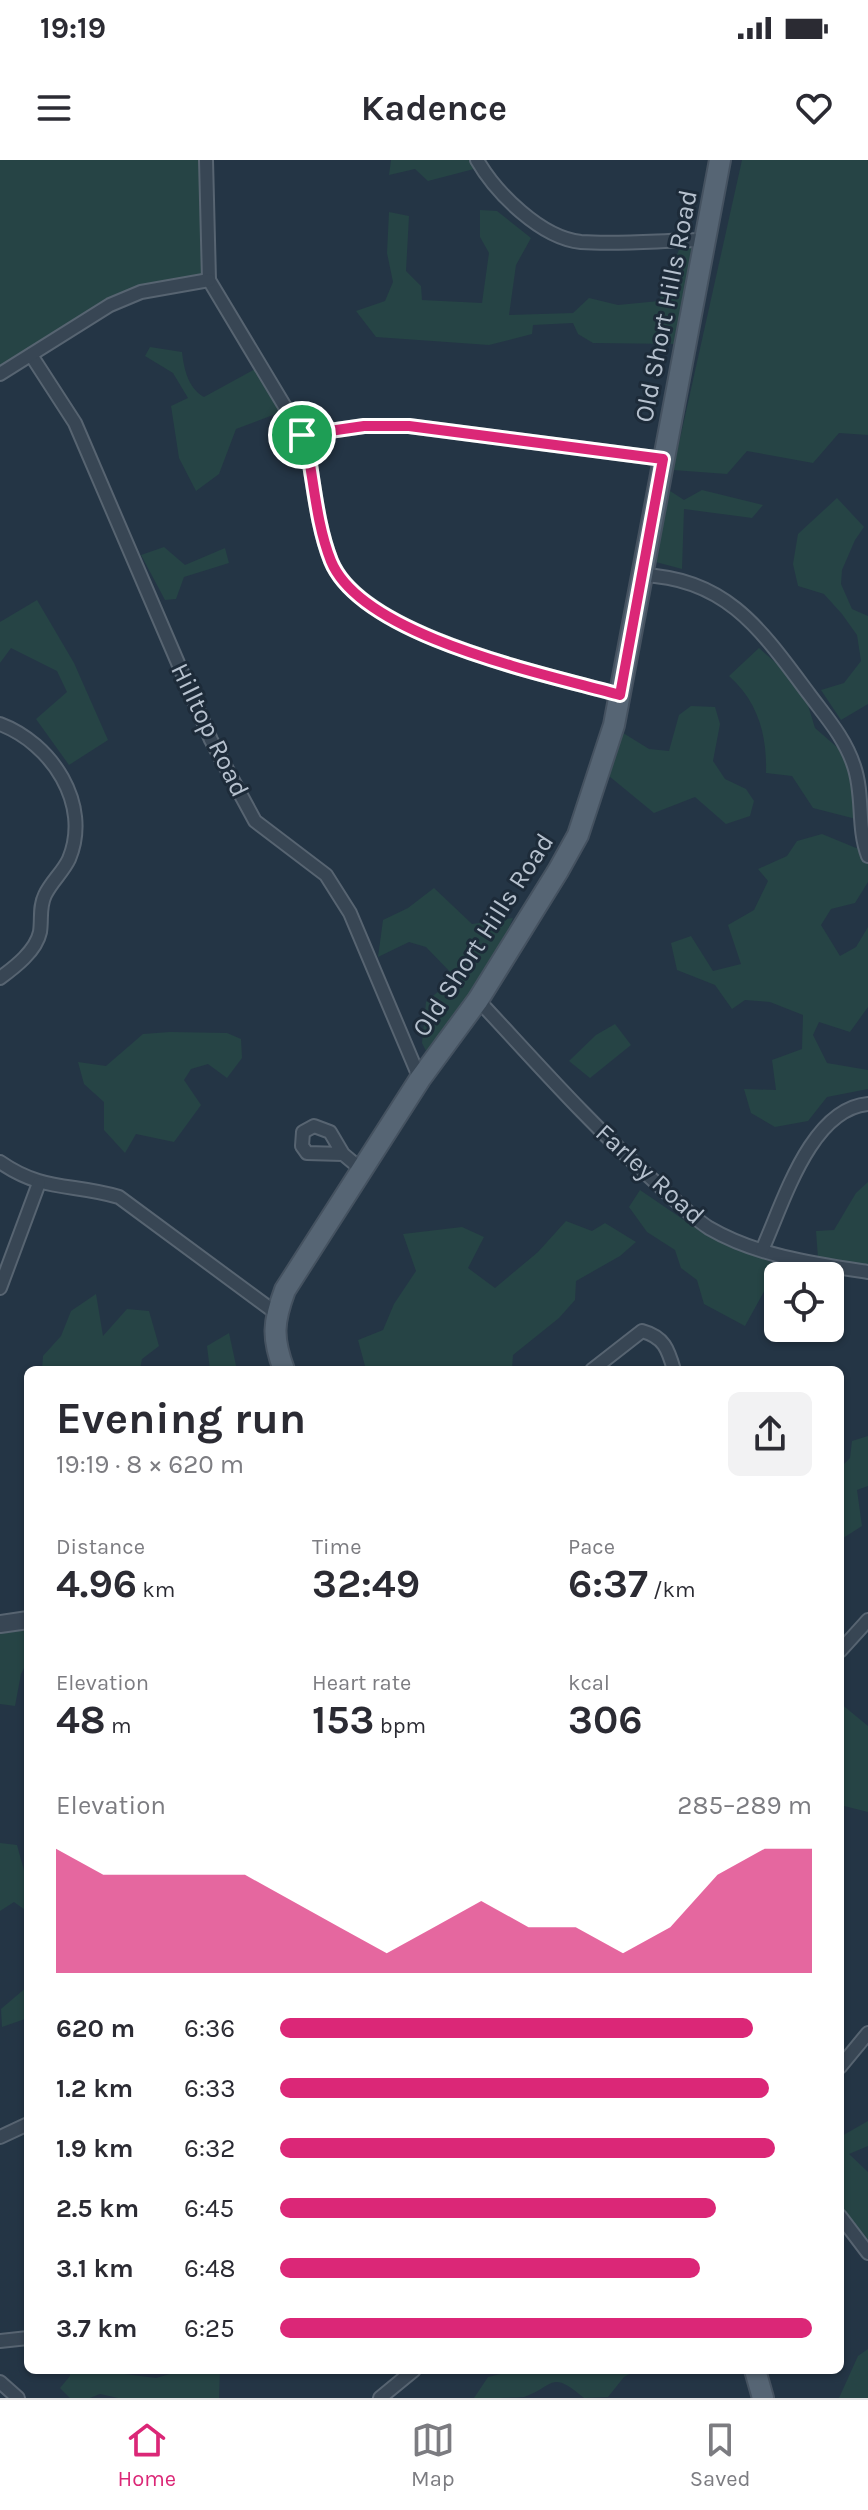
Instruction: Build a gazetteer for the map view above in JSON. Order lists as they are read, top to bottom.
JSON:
{
  "streets": {
    "main road": ["Old Short Hills Road"],
    "street": ["Hilltop Road", "Farley Road"]
  },
  "crossings": [
    ["Old Short Hills Road", "Hilltop Road"],
    ["Old Short Hills Road", "Farley Road"]
  ],
  "page": {
    "status": "19:19",
    "header": "Kadence",
    "heading": ["Evening run", "19:19 · 8 × 620 m"],
    "stats": [
      ["Distance", "4.96 km"],
      ["Time", "32:49"],
      ["Pace", "6:37 /km"],
      ["Elevation", "48 m"],
      ["Heart rate", "153 bpm"],
      ["kcal", "306"]
    ],
    "chart": ["Elevation", "285–289 m"],
    "list": [
      {
        "name": "620 m",
        "note": "6:36"
      },
      {
        "name": "1.2 km",
        "note": "6:33"
      },
      {
        "name": "1.9 km",
        "note": "6:32"
      },
      {
        "name": "2.5 km",
        "note": "6:45"
      },
      {
        "name": "3.1 km",
        "note": "6:48"
      },
      {
        "name": "3.7 km",
        "note": "6:25"
      }
    ],
    "tabs": ["Home", "Map", "Saved"]
  }
}
